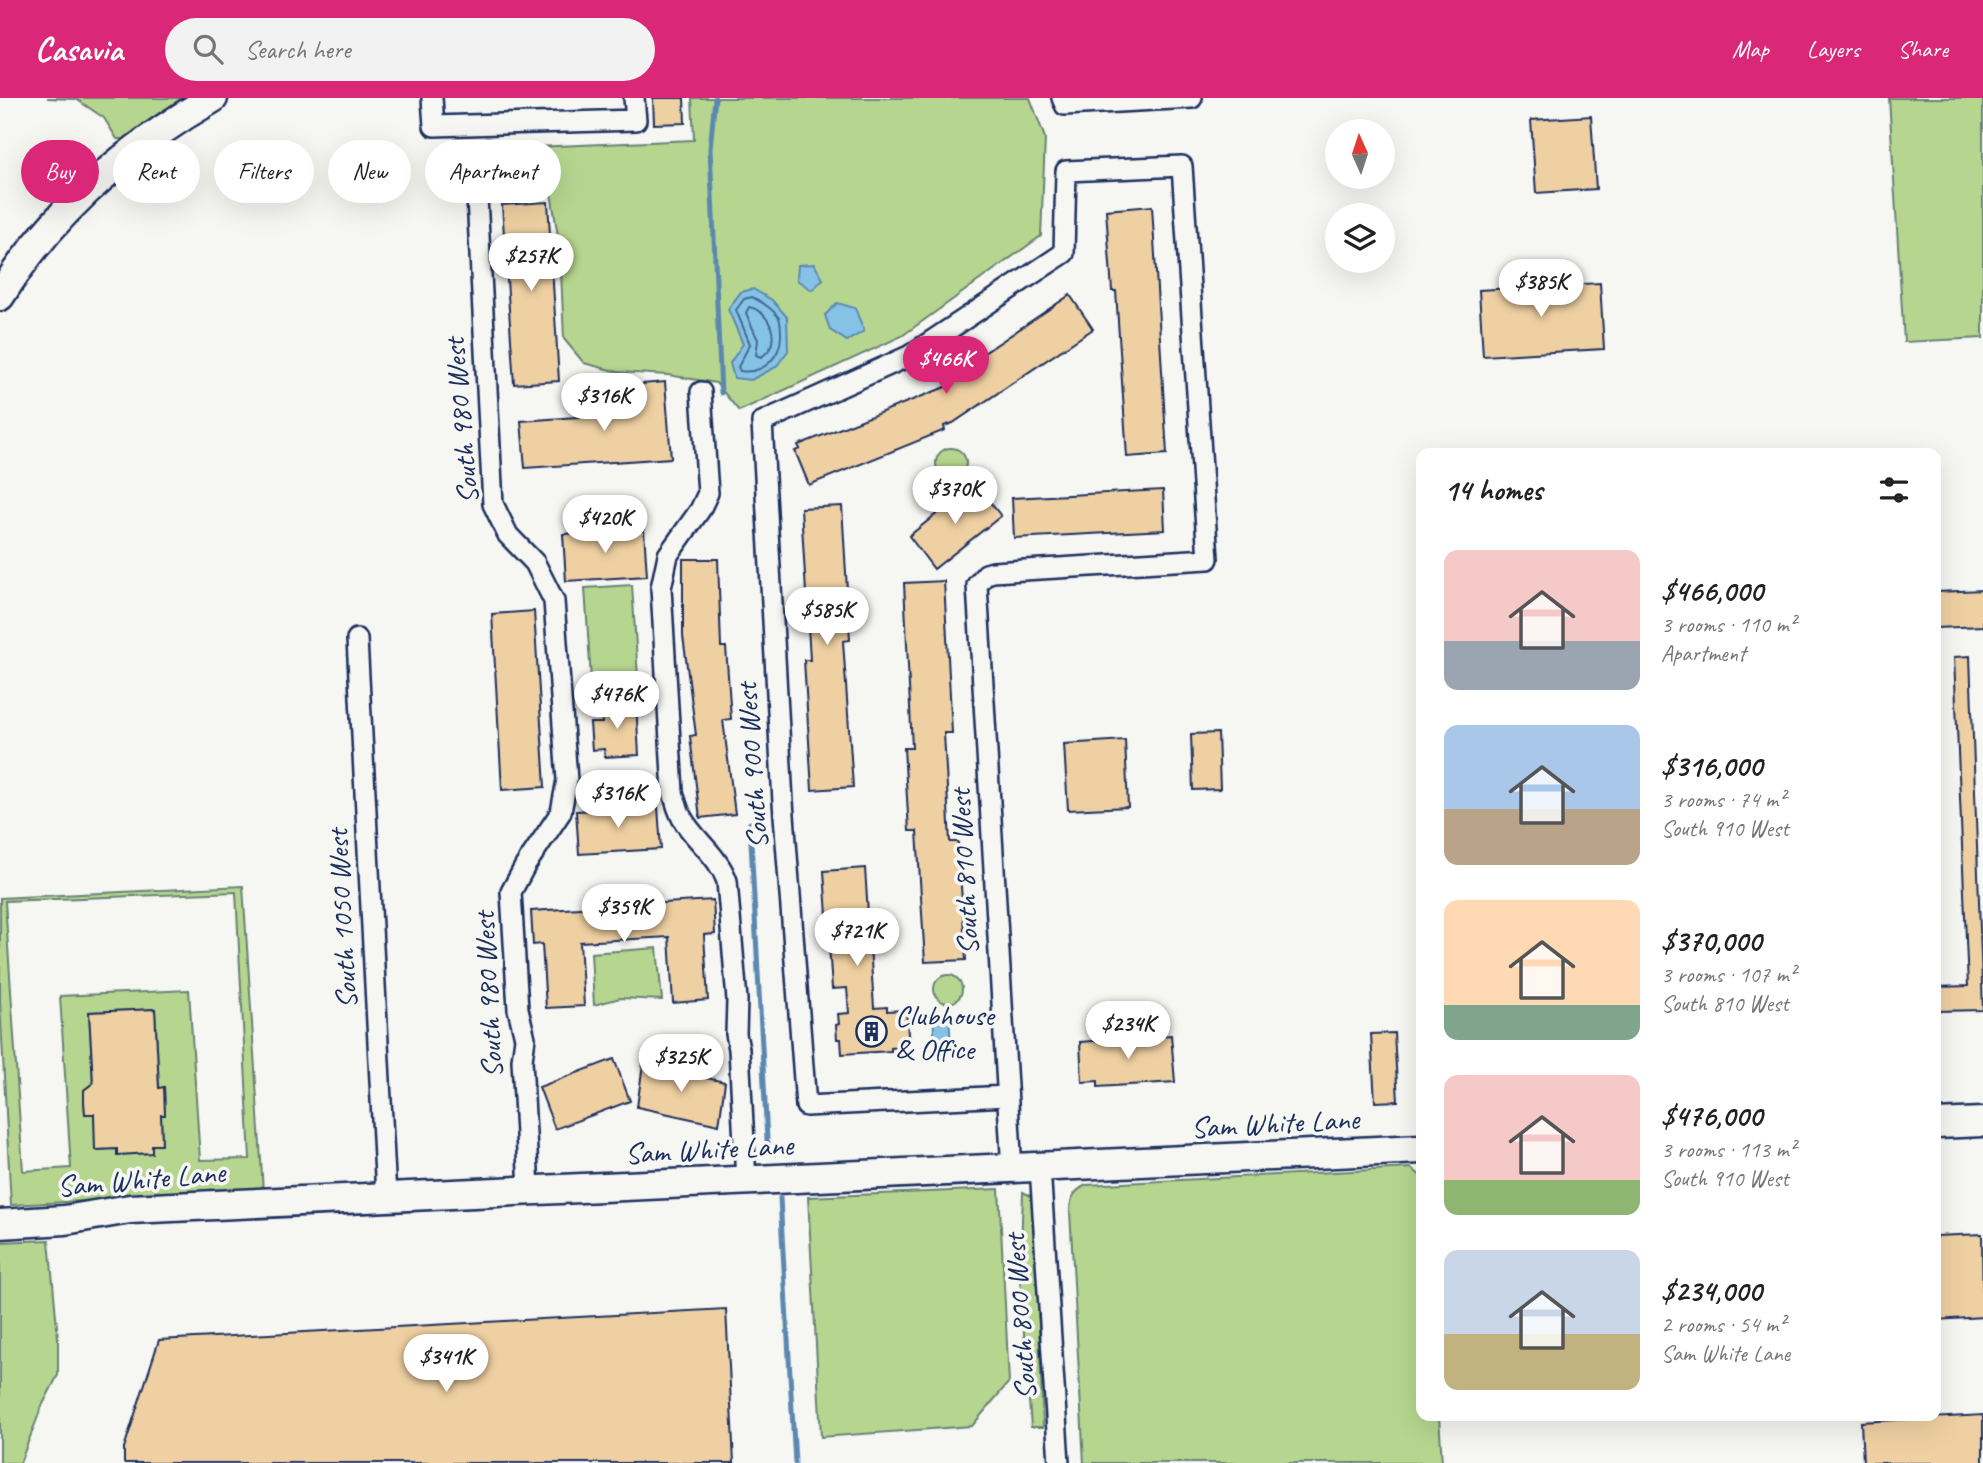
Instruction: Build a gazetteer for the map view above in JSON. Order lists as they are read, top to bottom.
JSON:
{
  "streets": {
    "street": [
      "South 980 West",
      "South 900 West",
      "South 810 West",
      "South 1050 West",
      "Sam White Lane",
      "South 800 West"
    ]
  },
  "crossings": [
    ["South 980 West", "Sam White Lane"],
    ["South 900 West", "South 810 West"],
    ["South 810 West", "Sam White Lane"],
    ["South 1050 West", "Sam White Lane"],
    ["Sam White Lane", "South 800 West"]
  ],
  "places": {
    "building": ["Clubhouse & Office"]
  },
  "north": "top",
  "page": {
    "header": "Casavia",
    "search": "Search here",
    "nav": ["Map", "Layers", "Share"],
    "chip": [
      "Buy",
      "Rent",
      "Filters",
      "New",
      "Apartment"
    ],
    "price": [
      "$257K",
      "$385K",
      "$466K",
      "$316K",
      "$370K",
      "$420K",
      "$585K",
      "$476K",
      "$316K",
      "$359K",
      "$721K",
      "$234K",
      "$325K",
      "$341K"
    ],
    "heading": "14 homes",
    "list": [
      {
        "name": "$466,000",
        "note": "3 rooms · 110 m² · Apartment"
      },
      {
        "name": "$316,000",
        "note": "3 rooms · 74 m² · South 910 West"
      },
      {
        "name": "$370,000",
        "note": "3 rooms · 107 m² · South 810 West"
      },
      {
        "name": "$476,000",
        "note": "3 rooms · 113 m² · South 910 West"
      },
      {
        "name": "$234,000",
        "note": "2 rooms · 54 m² · Sam White Lane"
      }
    ]
  }
}
